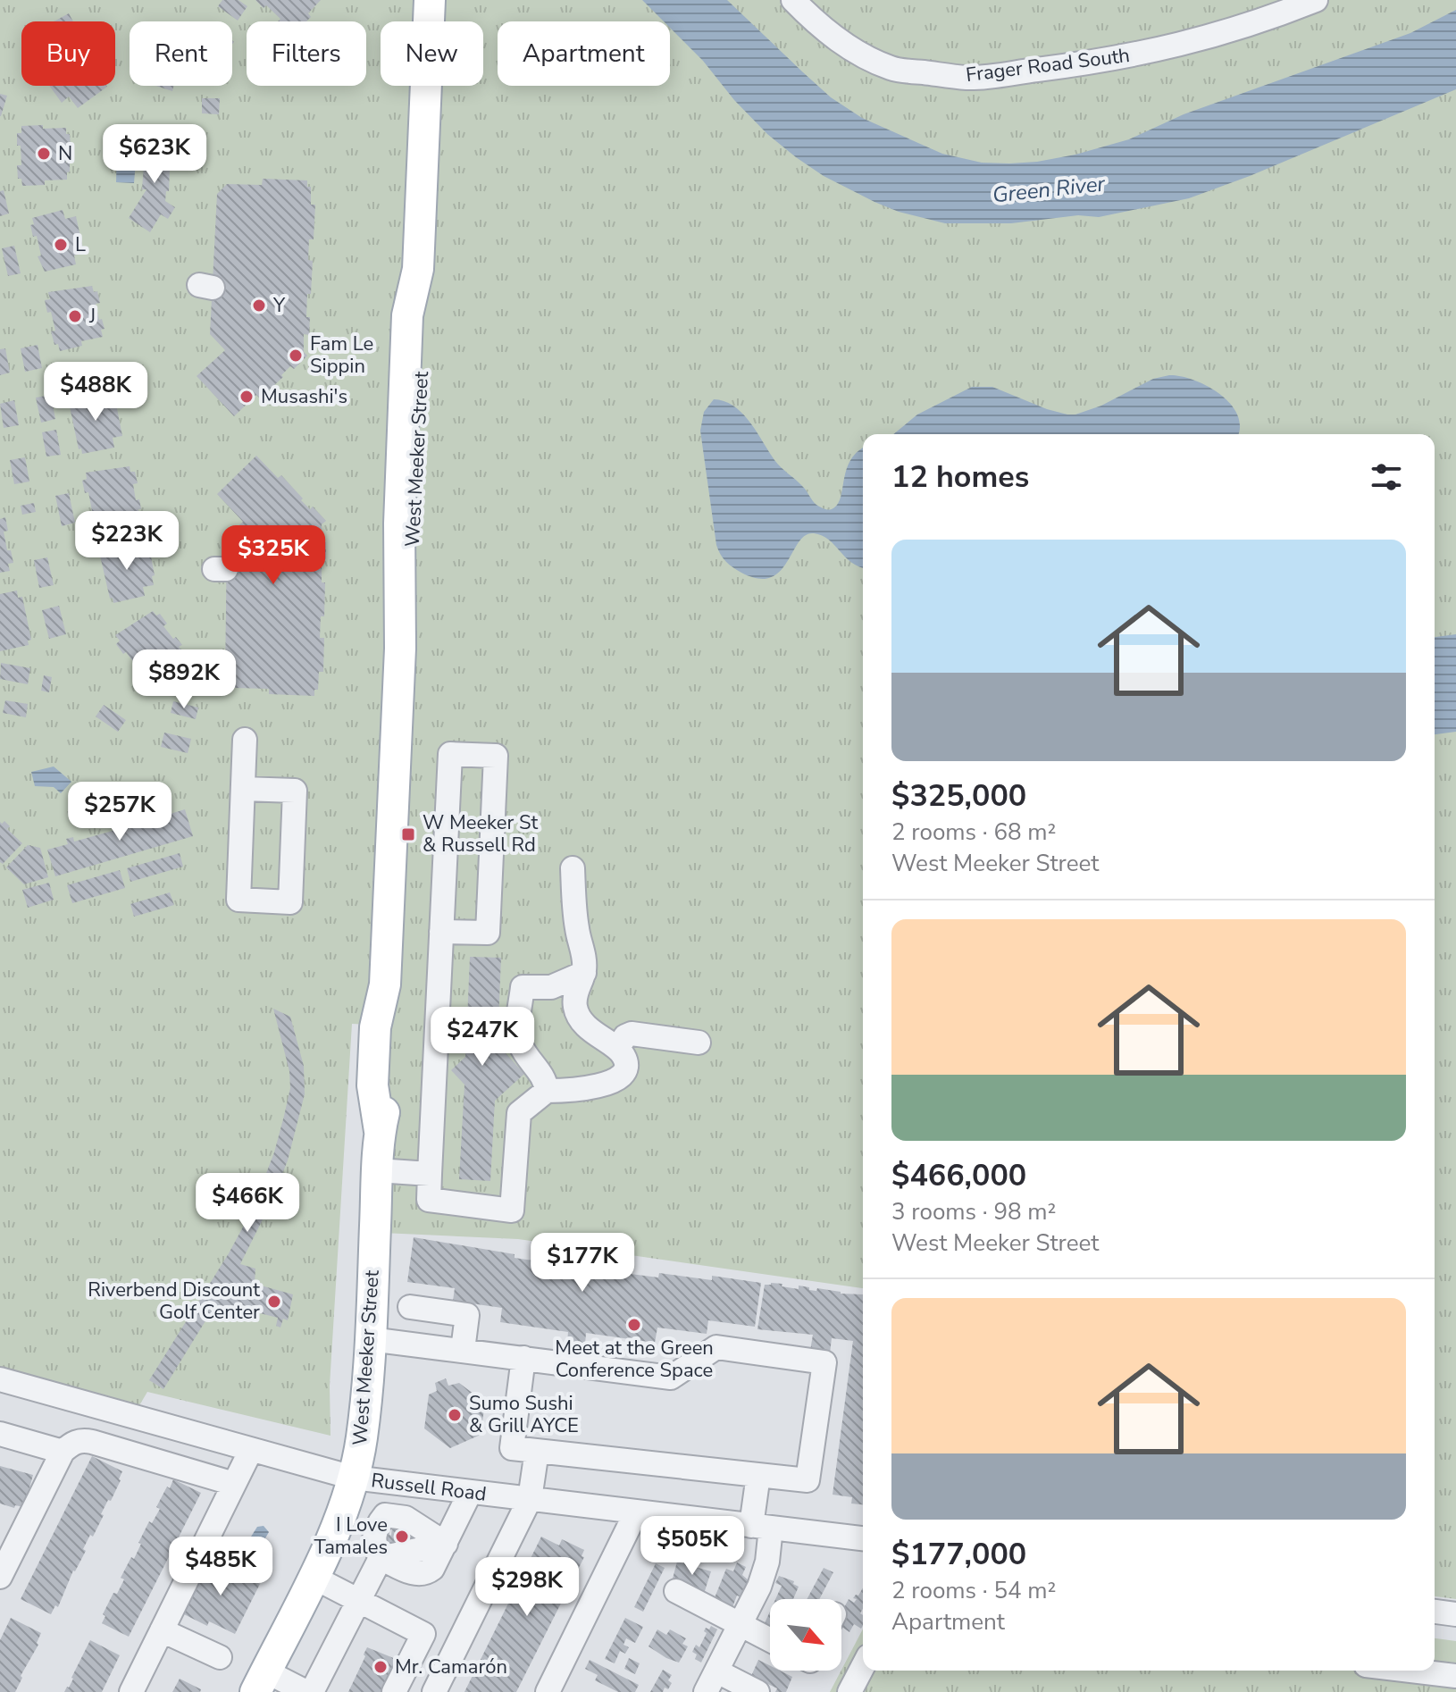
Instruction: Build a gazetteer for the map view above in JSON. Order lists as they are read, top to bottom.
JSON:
{
  "streets": {
    "main road": ["West Meeker Street"],
    "street": ["Frager Road South", "Russell Road"]
  },
  "crossings": [
    ["West Meeker Street", "Russell Road"]
  ],
  "water": ["Green River"],
  "places": {
    "other": [
      "N",
      "L",
      "Y",
      "J",
      "Fam Le Sippin",
      "Musashi's",
      "Riverbend Discount Golf Center",
      "Meet at the Green Conference Space",
      "Sumo Sushi & Grill AYCE",
      "I Love Tamales",
      "Mr. Camarón"
    ],
    "transit": ["W Meeker St & Russell Rd"]
  },
  "north": "bottom right",
  "page": {
    "chip": [
      "Buy",
      "Rent",
      "Filters",
      "New",
      "Apartment"
    ],
    "price": [
      "$623K",
      "$488K",
      "$223K",
      "$325K",
      "$892K",
      "$257K",
      "$247K",
      "$466K",
      "$177K",
      "$505K",
      "$485K",
      "$298K"
    ],
    "heading": "12 homes",
    "list": [
      {
        "name": "$325,000",
        "note": "2 rooms · 68 m² · West Meeker Street"
      },
      {
        "name": "$466,000",
        "note": "3 rooms · 98 m² · West Meeker Street"
      },
      {
        "name": "$177,000",
        "note": "2 rooms · 54 m² · Apartment"
      }
    ]
  }
}
